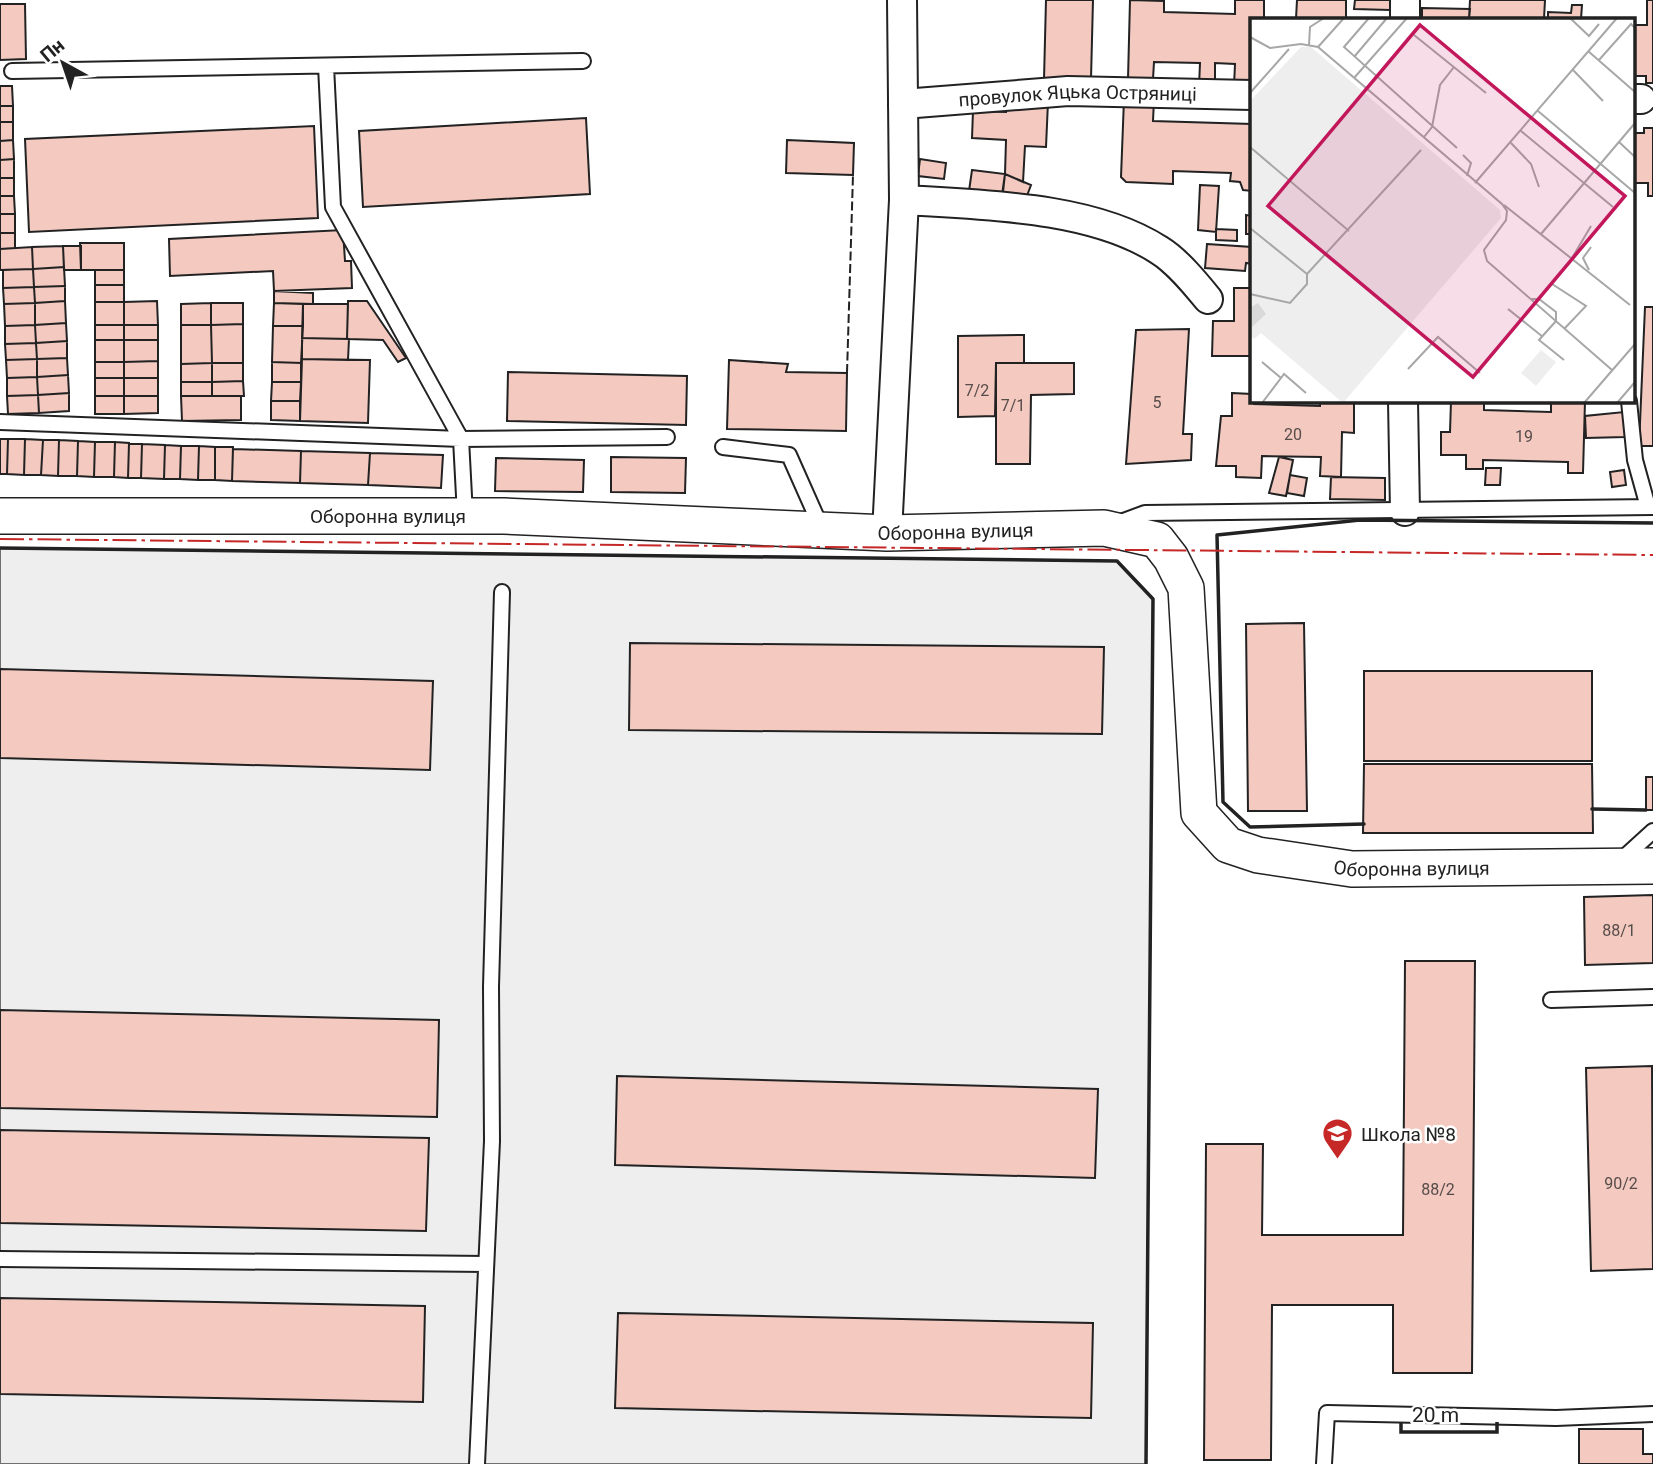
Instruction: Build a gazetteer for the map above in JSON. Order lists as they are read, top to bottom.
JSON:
{
  "streets": {
    "street": ["провулок Яцька Остряниці", "Оборонна вулиця"]
  },
  "places": {
    "school or university": ["Школа №8"]
  },
  "house_numbers": [
    "7/2",
    "5",
    "7/1",
    "20",
    "19",
    "88/1",
    "90/2",
    "88/2"
  ],
  "scale_bar": "20 m",
  "north": "top left"
}
